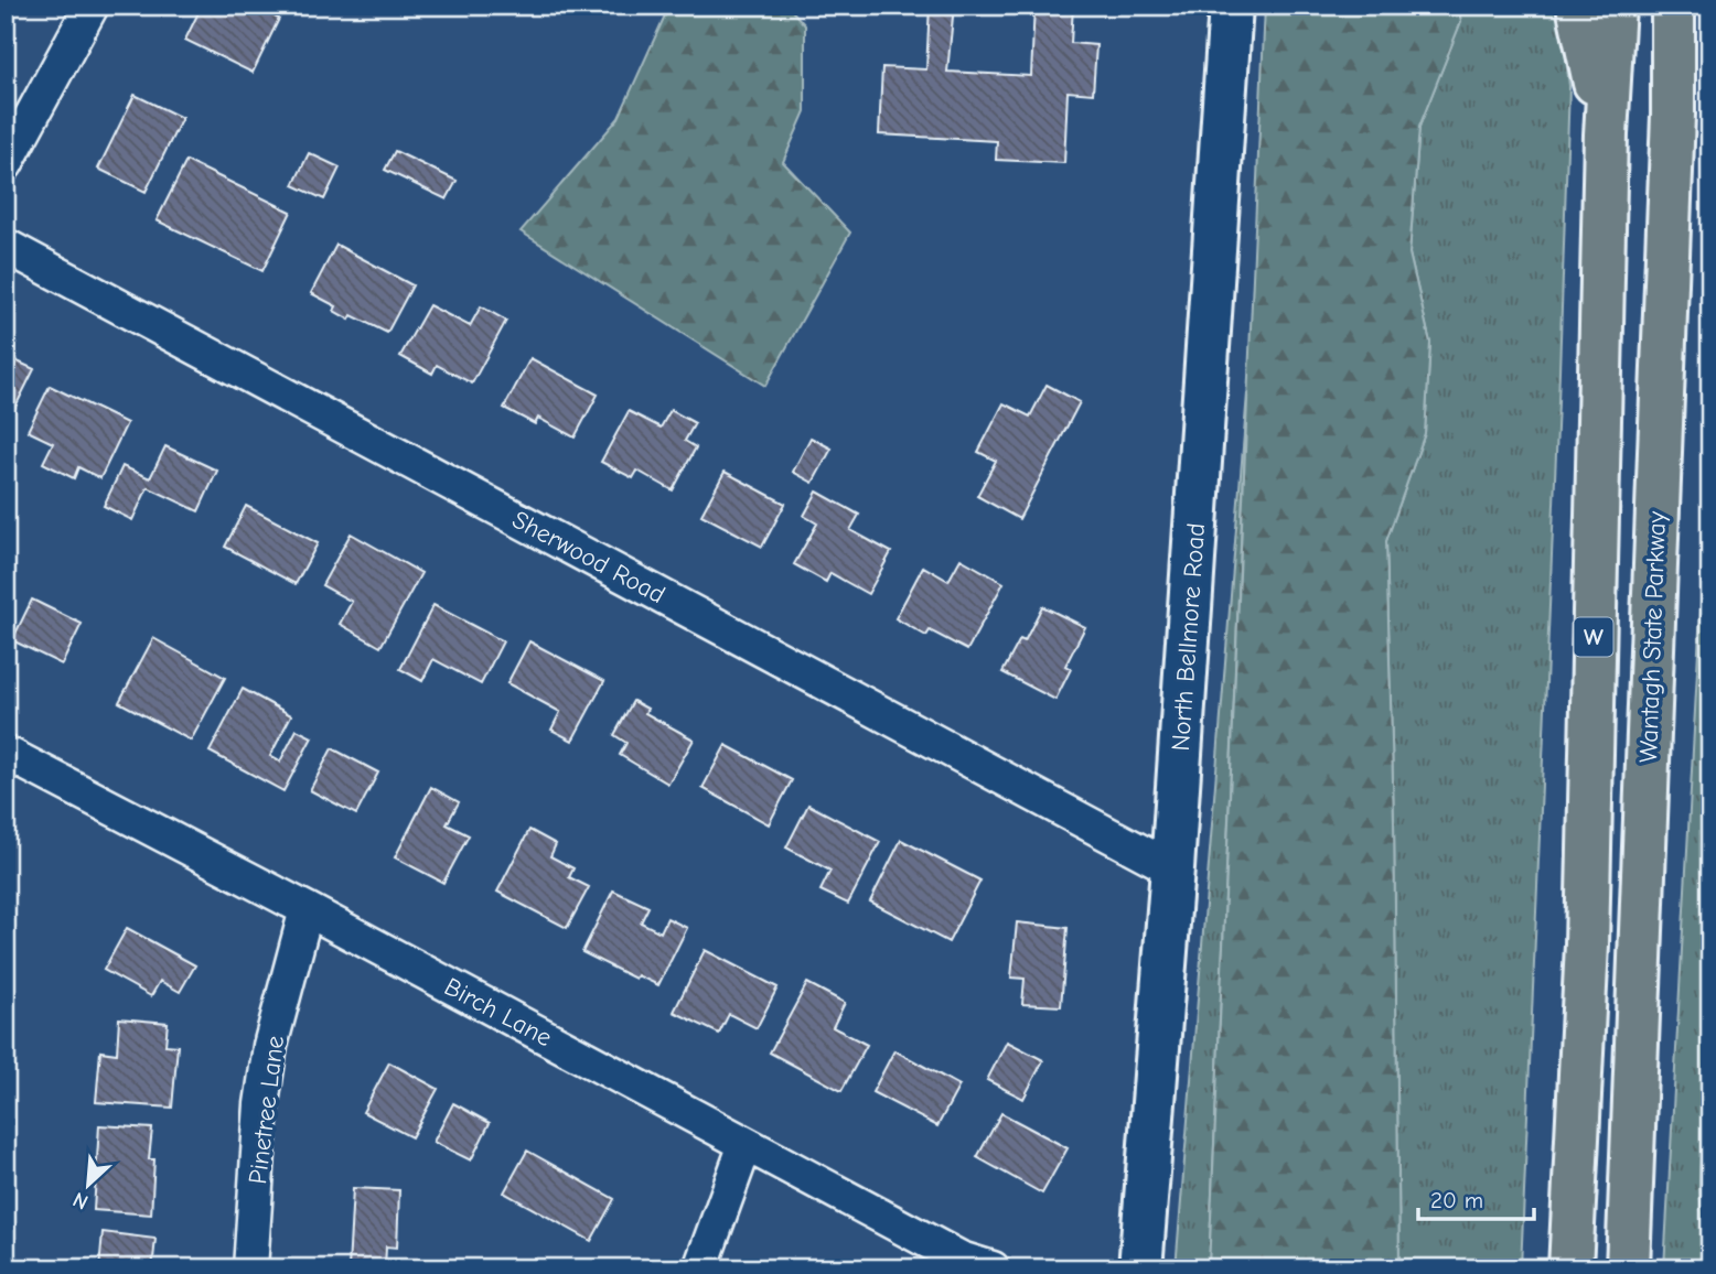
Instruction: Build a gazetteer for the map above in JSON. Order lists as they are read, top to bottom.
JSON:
{
  "streets": {
    "highway": ["W", "Wantagh State Parkway"],
    "street": [
      "Sherwood Road",
      "North Bellmore Road",
      "Birch Lane",
      "Pinetree Lane"
    ]
  },
  "crossings": [
    ["Sherwood Road", "North Bellmore Road"],
    ["Birch Lane", "Pinetree Lane"]
  ],
  "scale_bar": "20 m",
  "north": "bottom left"
}
